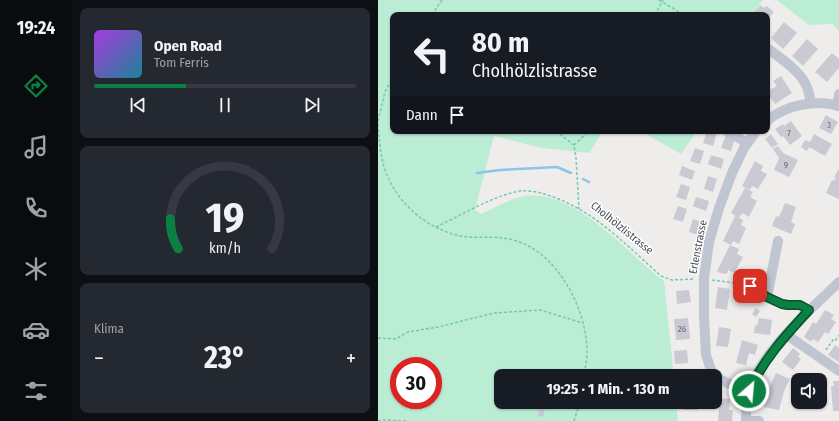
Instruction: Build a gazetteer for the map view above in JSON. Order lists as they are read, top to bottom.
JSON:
{
  "streets": {
    "street": ["Erlenstrasse"],
    "path": ["Cholhölzlistrasse"]
  },
  "crossings": [
    ["Cholhölzlistrasse", "Erlenstrasse"]
  ],
  "house_numbers": [
    "3",
    "7",
    "9",
    "26"
  ],
  "page": {
    "tabs": "19:24",
    "turn": ["80 m", "Cholhölzlistrasse"],
    "song": ["Open Road", "Tom Ferris"],
    "then": "Dann",
    "tile": "Klima",
    "heat": ["−", "23°", "+"],
    "limit": "30",
    "trip": "19:25 · 1 Min. · 130 m",
    "gauge": ["19", "km/h"]
  }
}
